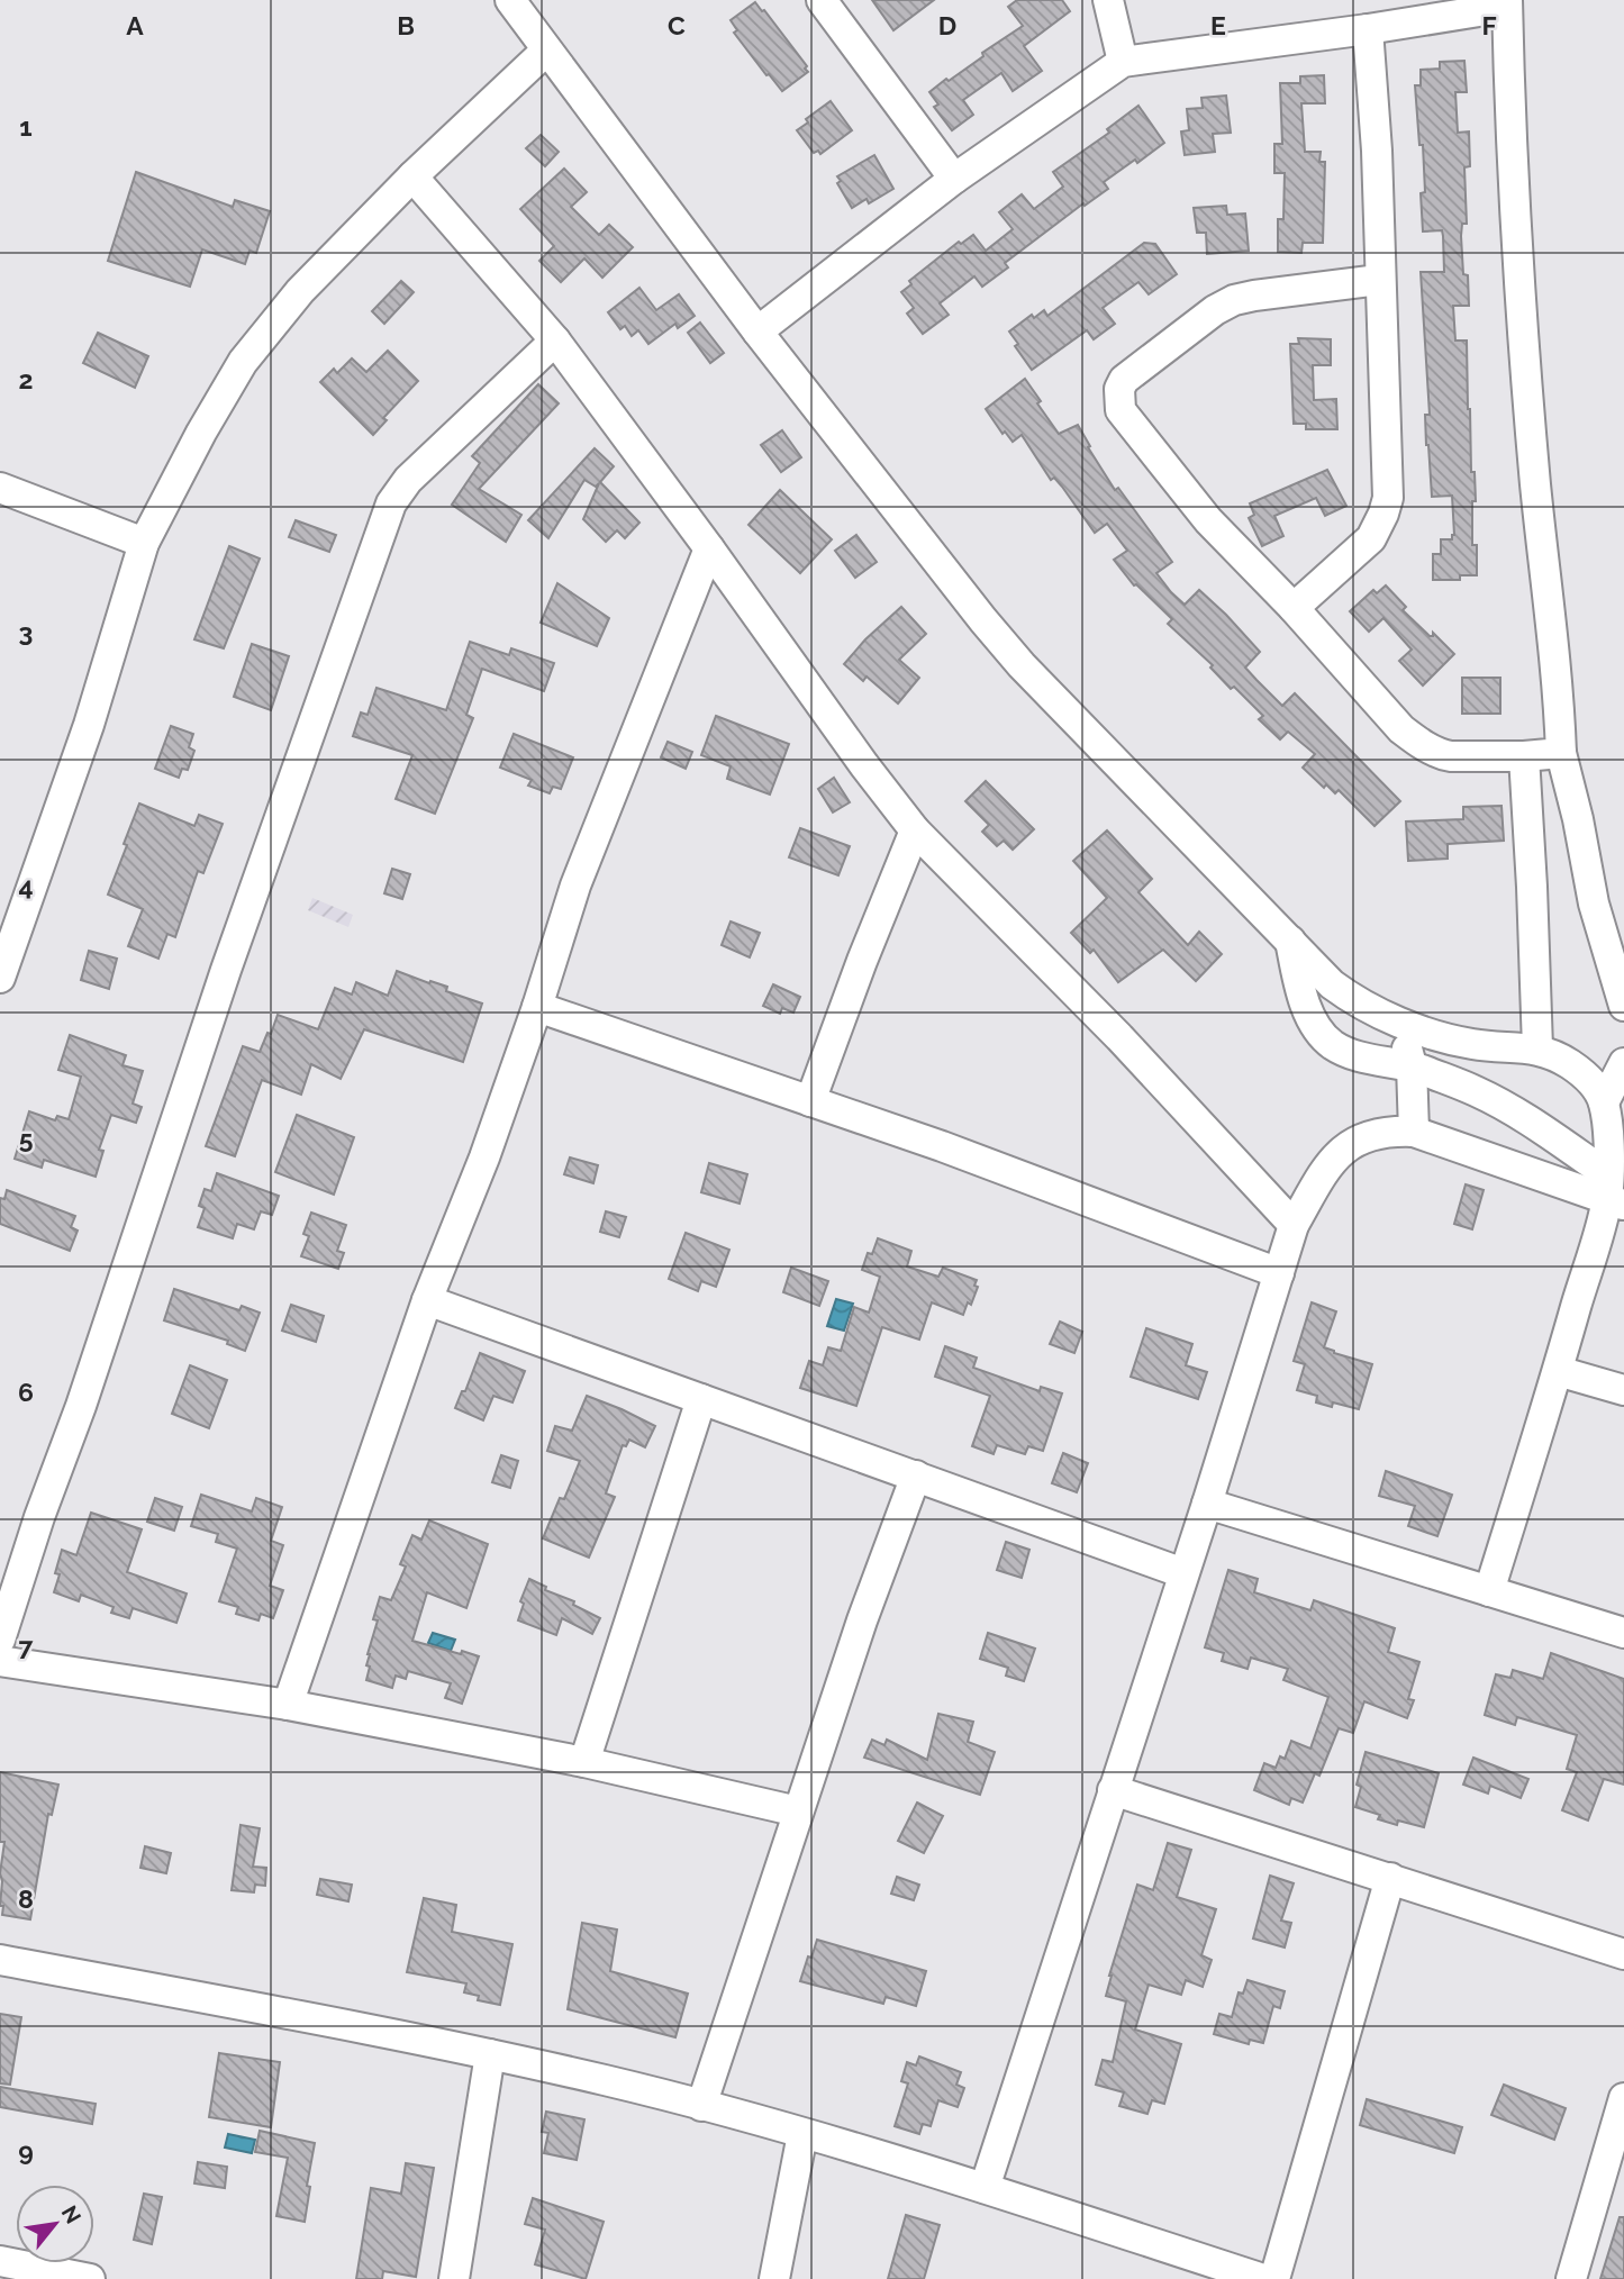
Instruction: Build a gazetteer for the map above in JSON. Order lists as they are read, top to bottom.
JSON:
{
  "north": "top right",
  "grid": {
    "columns": [
      "A",
      "B",
      "C",
      "D",
      "E",
      "F"
    ],
    "rows": [
      "1",
      "2",
      "3",
      "4",
      "5",
      "6",
      "7",
      "8",
      "9"
    ]
  }
}
